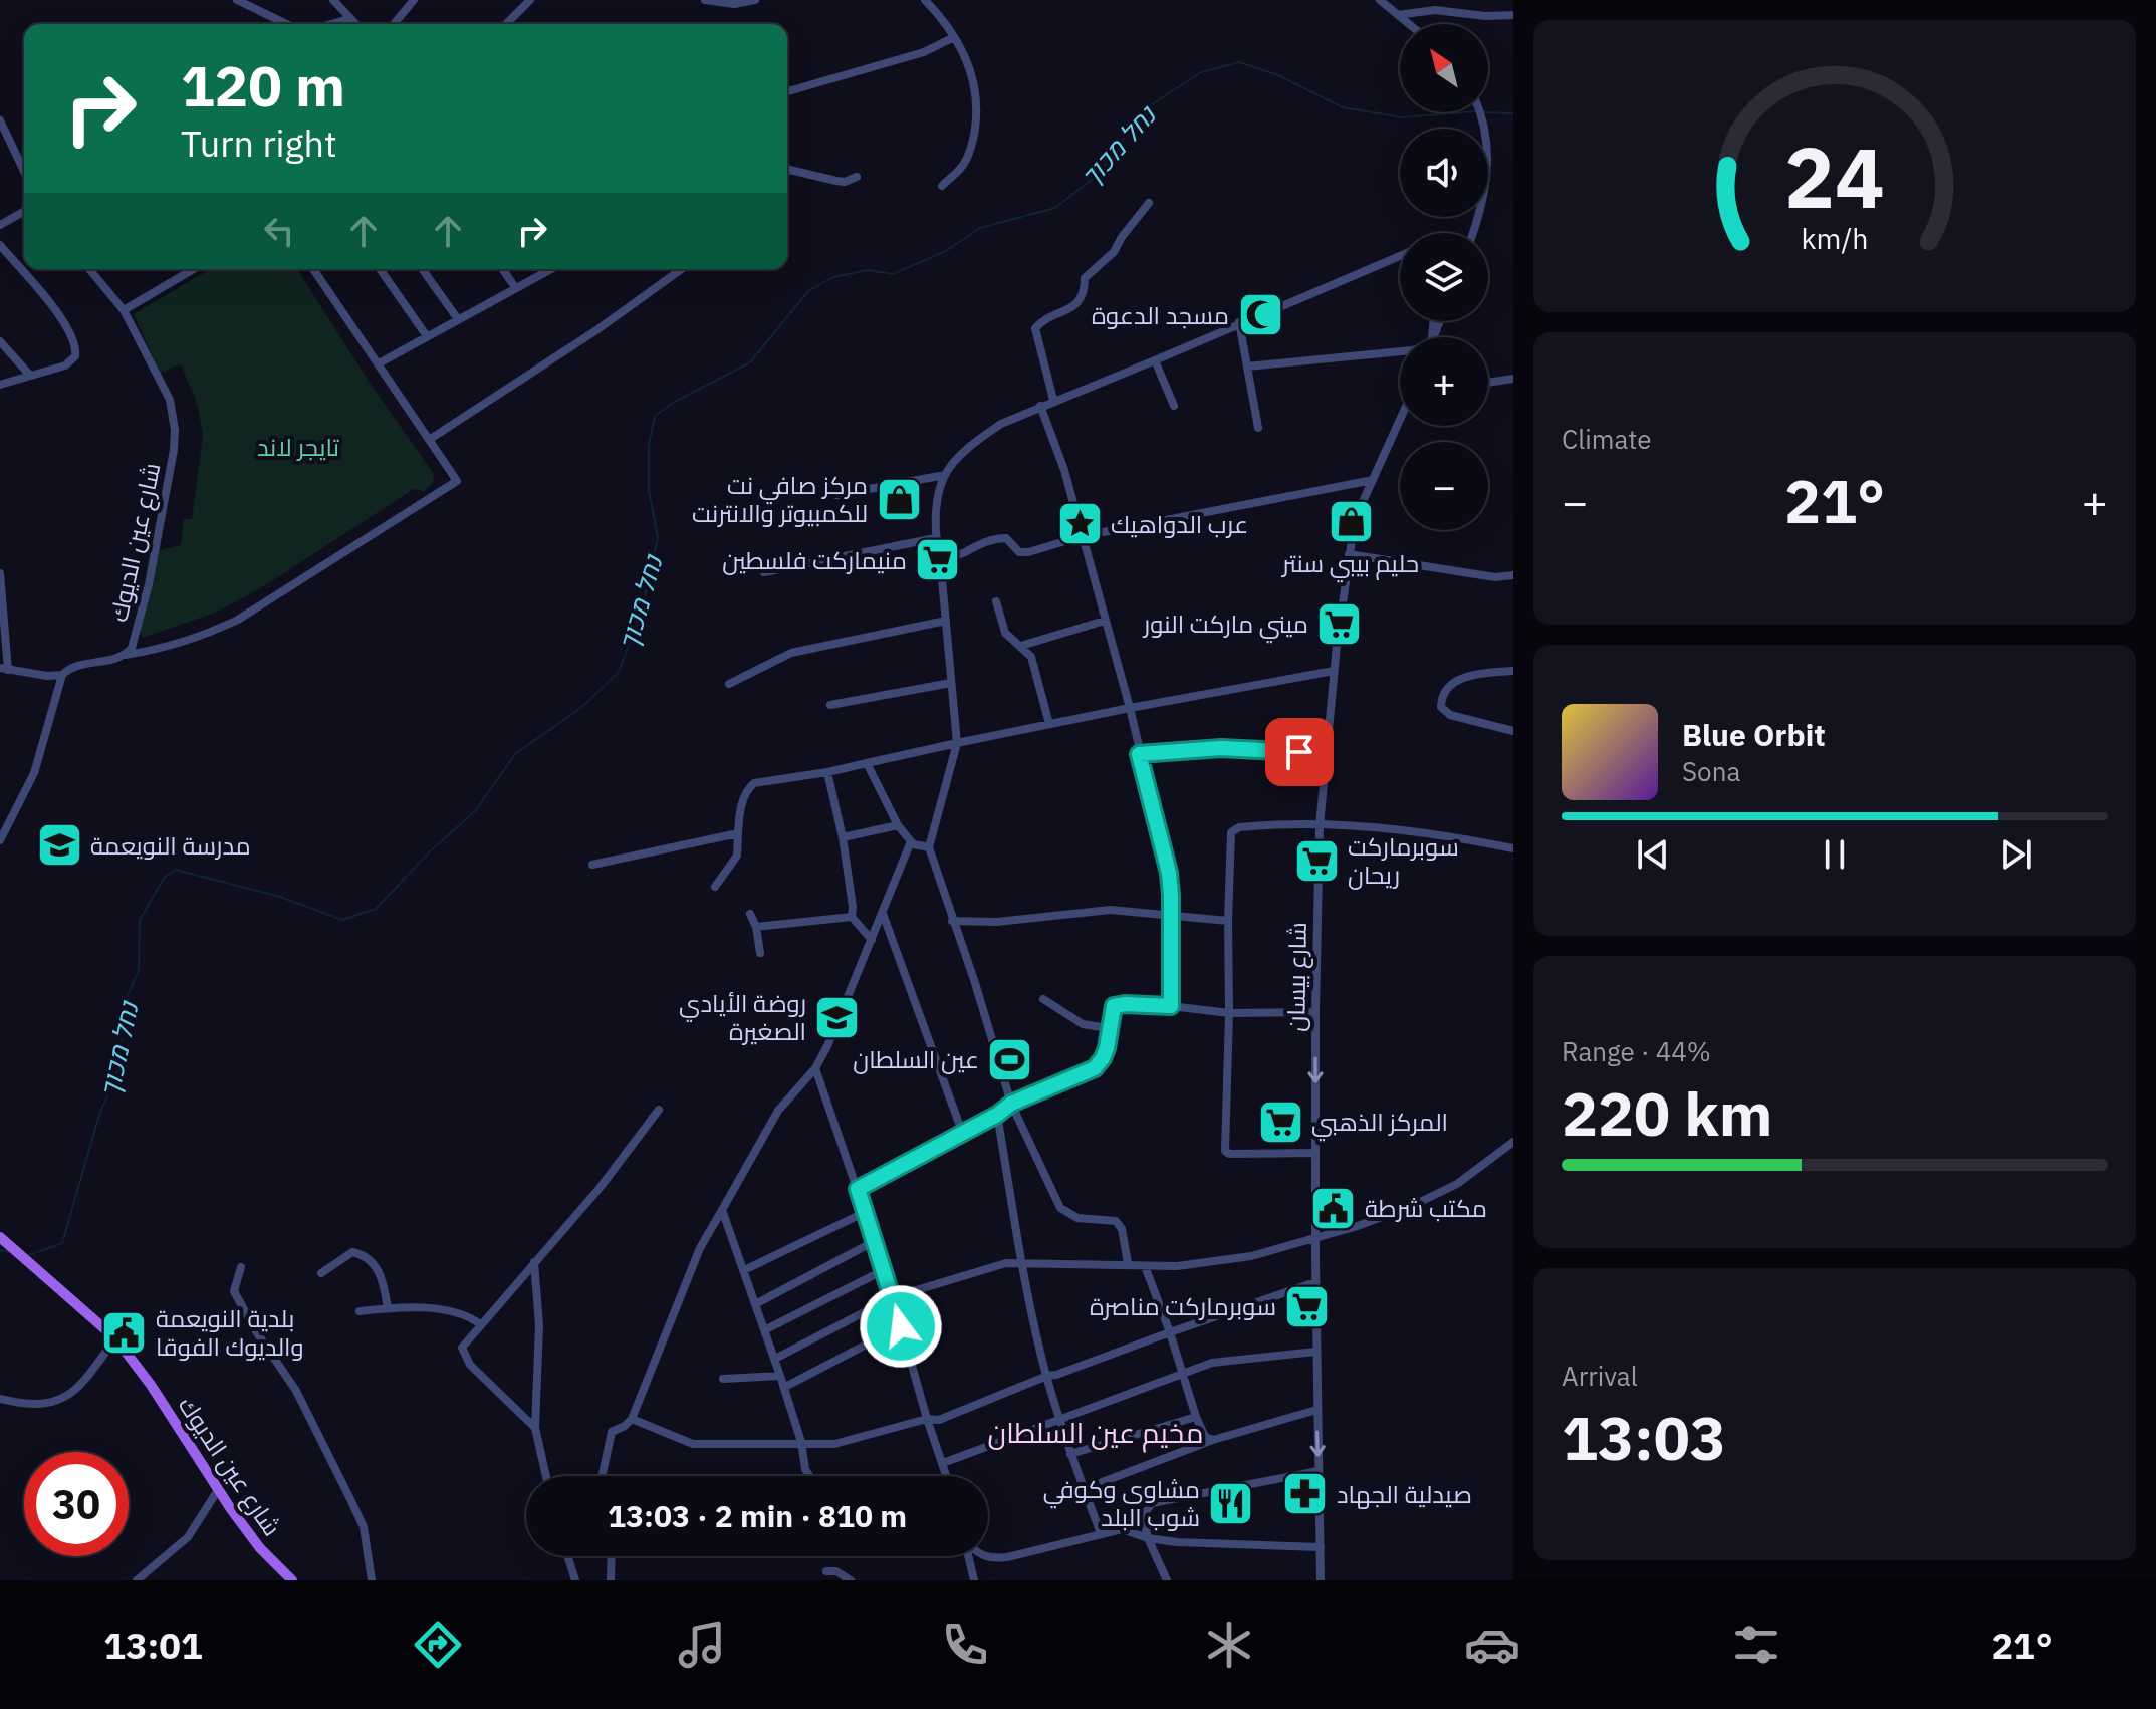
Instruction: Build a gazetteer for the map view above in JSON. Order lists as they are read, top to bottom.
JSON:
{
  "streets": {
    "main road": ["شارع عين الديوك"],
    "street": ["شارع بيسان"]
  },
  "districts": ["مخيم عين السلطان"],
  "water": ["נחל מכוך"],
  "parks": ["تايجر لاند"],
  "places": {
    "mosque": ["مسجد الدعوة"],
    "shop": ["مركز صافي نت للكمبيوتر والانترنت", "حليم بيبي سنتر"],
    "place": ["عرب الدواهيك"],
    "supermarket": [
      "منيماركت فلسطين",
      "ميني ماركت النور",
      "سوبرماركت ريحان",
      "المركز الذهبي",
      "سوبرماركت مناصرة"
    ],
    "school or university": ["مدرسة النويعمة", "روضة الأيادي الصغيرة"],
    "sports": ["عين السلطان"],
    "public building": ["مكتب شرطة", "بلدية النويعمة والديوك الفوقا"],
    "pharmacy": ["صيدلية الجهاد"],
    "restaurant": ["مشاوي وكوفي شوب البلد"]
  },
  "north": "top left",
  "page": {
    "map_buttons": ["+", "−"],
    "turn": ["120 m", "Turn right"],
    "tile": [
      "Climate",
      ["Range · 44%", "220 km"],
      ["Arrival", "13:03"]
    ],
    "heat": ["−", "21°", "+"],
    "song": ["Blue Orbit", "Sona"],
    "limit": "30",
    "trip": "13:03 · 2 min · 810 m",
    "tabs": ["13:01", "21°"],
    "gauge": ["24", "km/h"]
  }
}
